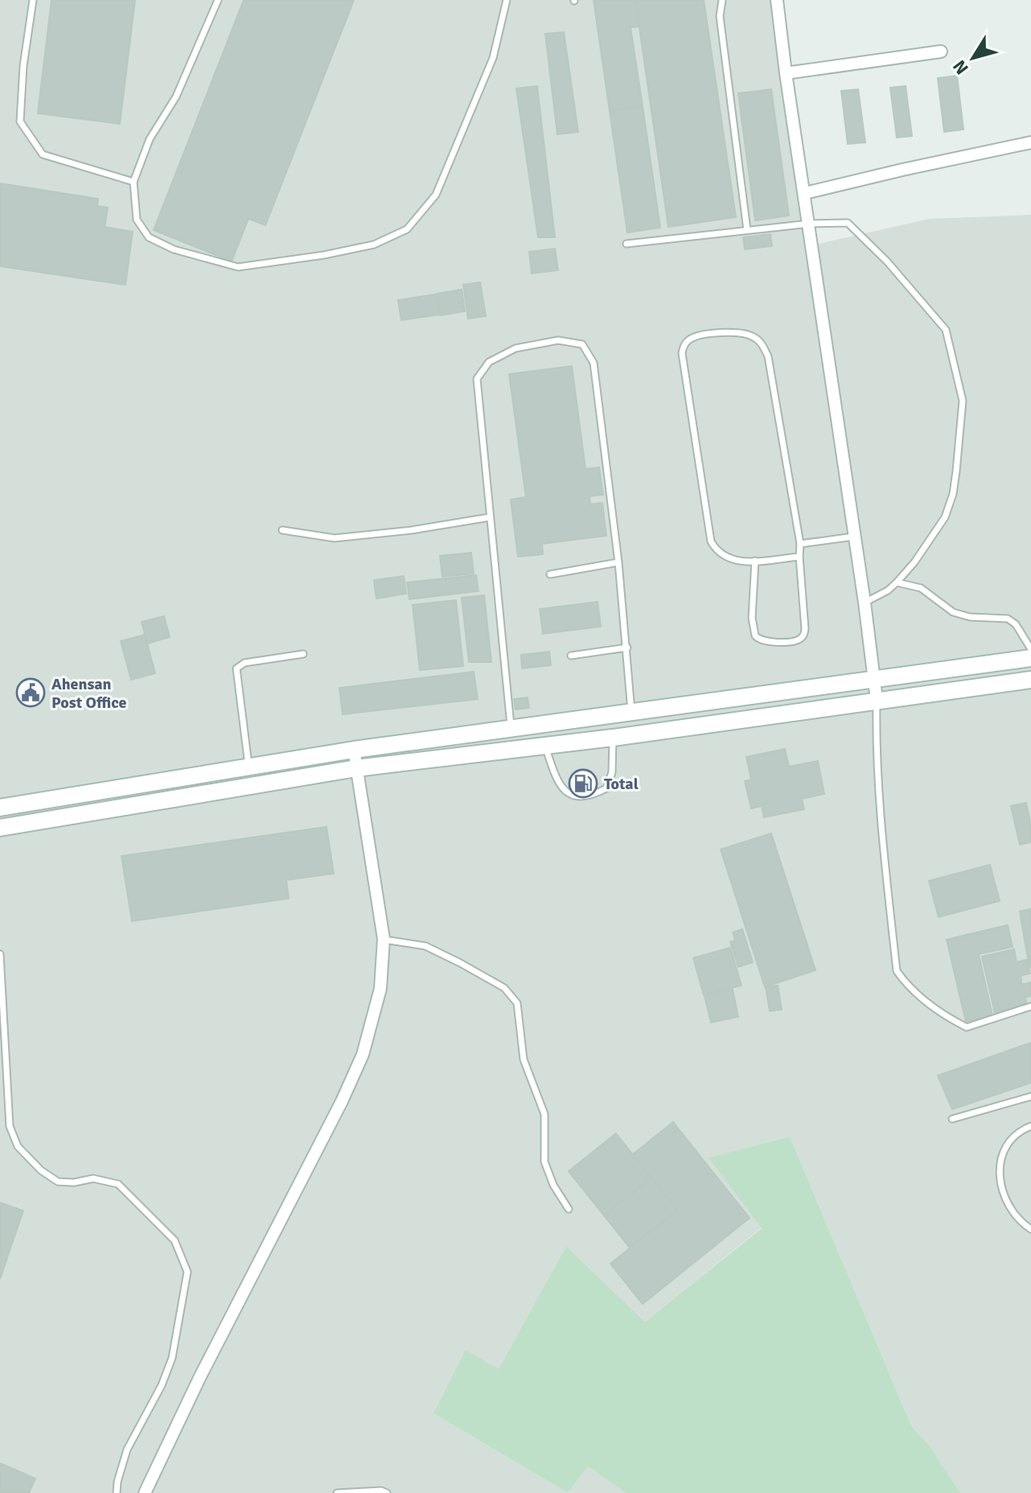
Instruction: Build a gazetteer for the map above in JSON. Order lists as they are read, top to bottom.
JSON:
{
  "places": {
    "public building": ["Ahensan Post Office"],
    "fuel station": ["Total"]
  },
  "north": "bottom left"
}
